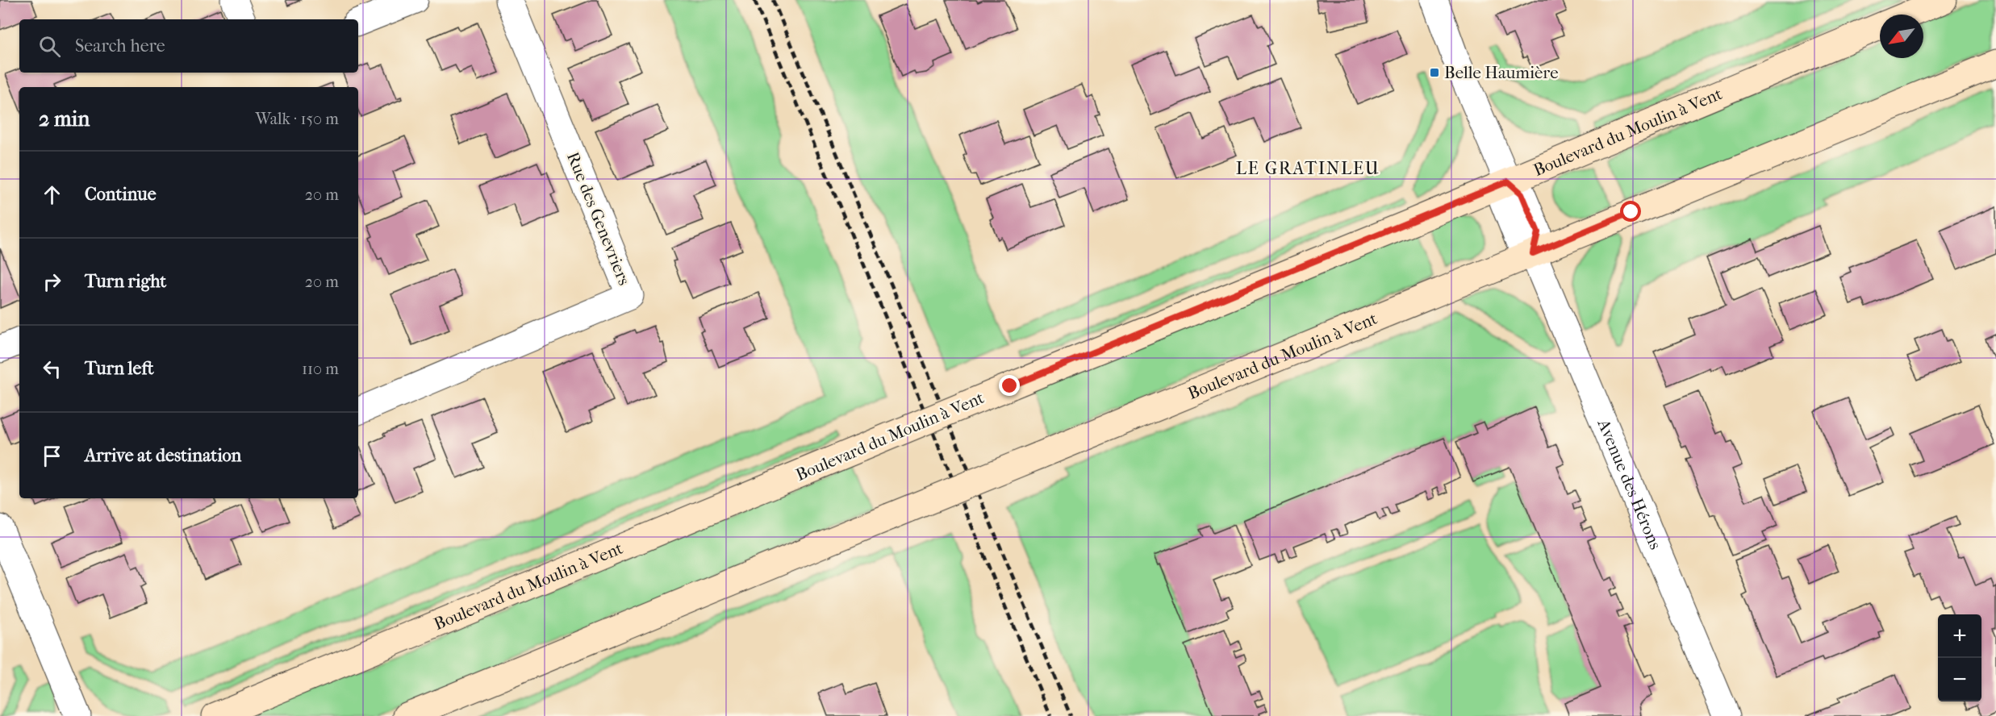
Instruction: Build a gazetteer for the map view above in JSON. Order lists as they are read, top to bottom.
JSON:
{
  "streets": {
    "main road": ["Boulevard du Moulin à Vent"],
    "street": ["Rue des Genevriers", "Avenue des Hérons"]
  },
  "crossings": [
    ["Boulevard du Moulin à Vent", "Avenue des Hérons"]
  ],
  "districts": ["LE GRATINLEU"],
  "places": {
    "transit": ["Belle Haumière"]
  },
  "north": "bottom left",
  "page": {
    "search": "Search here",
    "heading": ["2 min", "Walk · 150 m"],
    "list": [
      ["Continue", "20 m"],
      ["Turn right", "20 m"],
      ["Turn left", "110 m"],
      "Arrive at destination"
    ],
    "map_buttons": ["+", "−"]
  }
}
